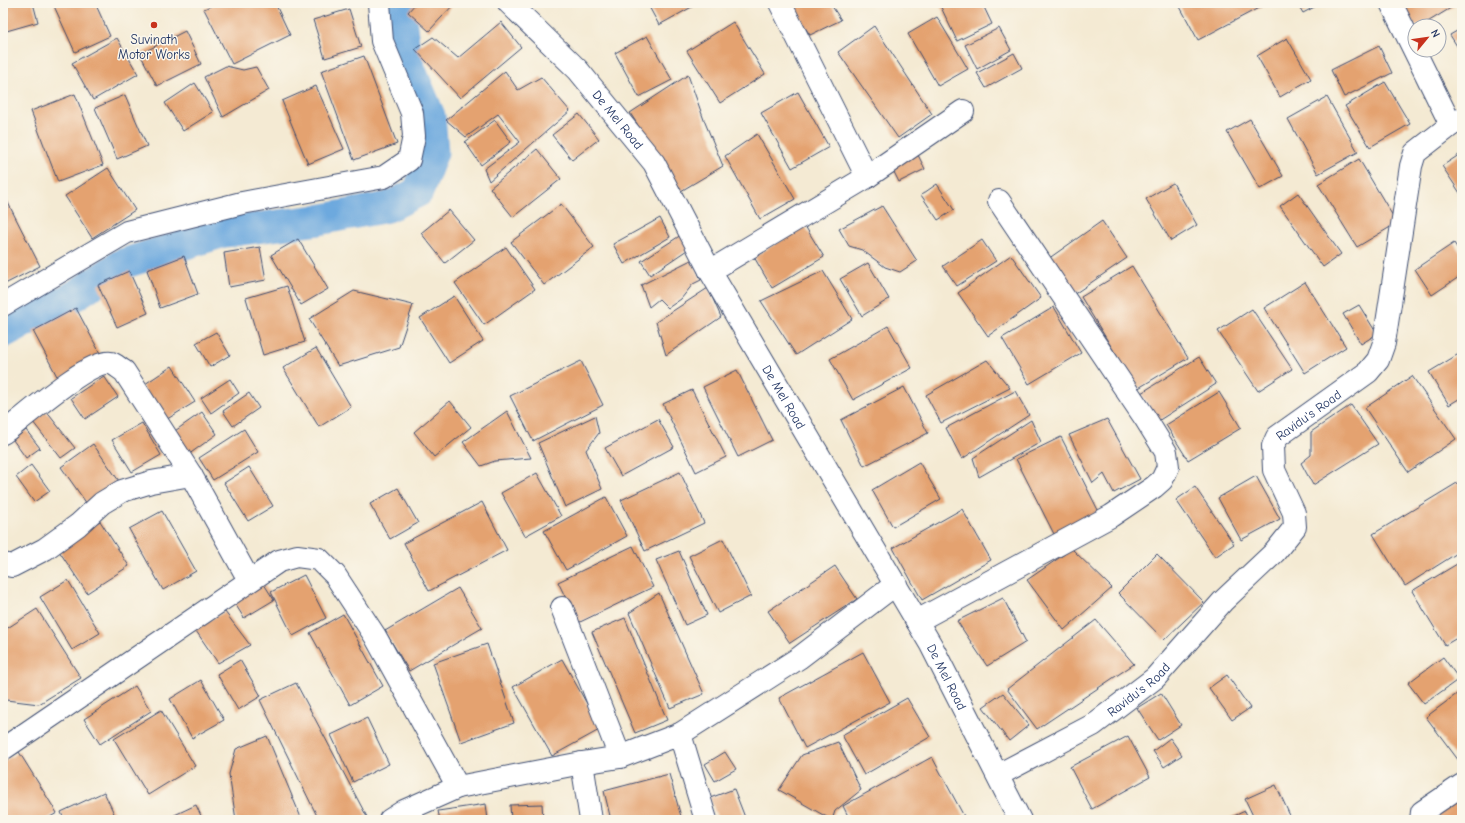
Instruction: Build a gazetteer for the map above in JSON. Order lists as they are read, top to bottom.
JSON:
{
  "streets": {
    "street": ["De Mel Road", "Ravidu's Road"]
  },
  "crossings": [
    ["De Mel Road", "Ravidu's Road"]
  ],
  "places": ["Suvinath Motor Works"],
  "north": "top right"
}
